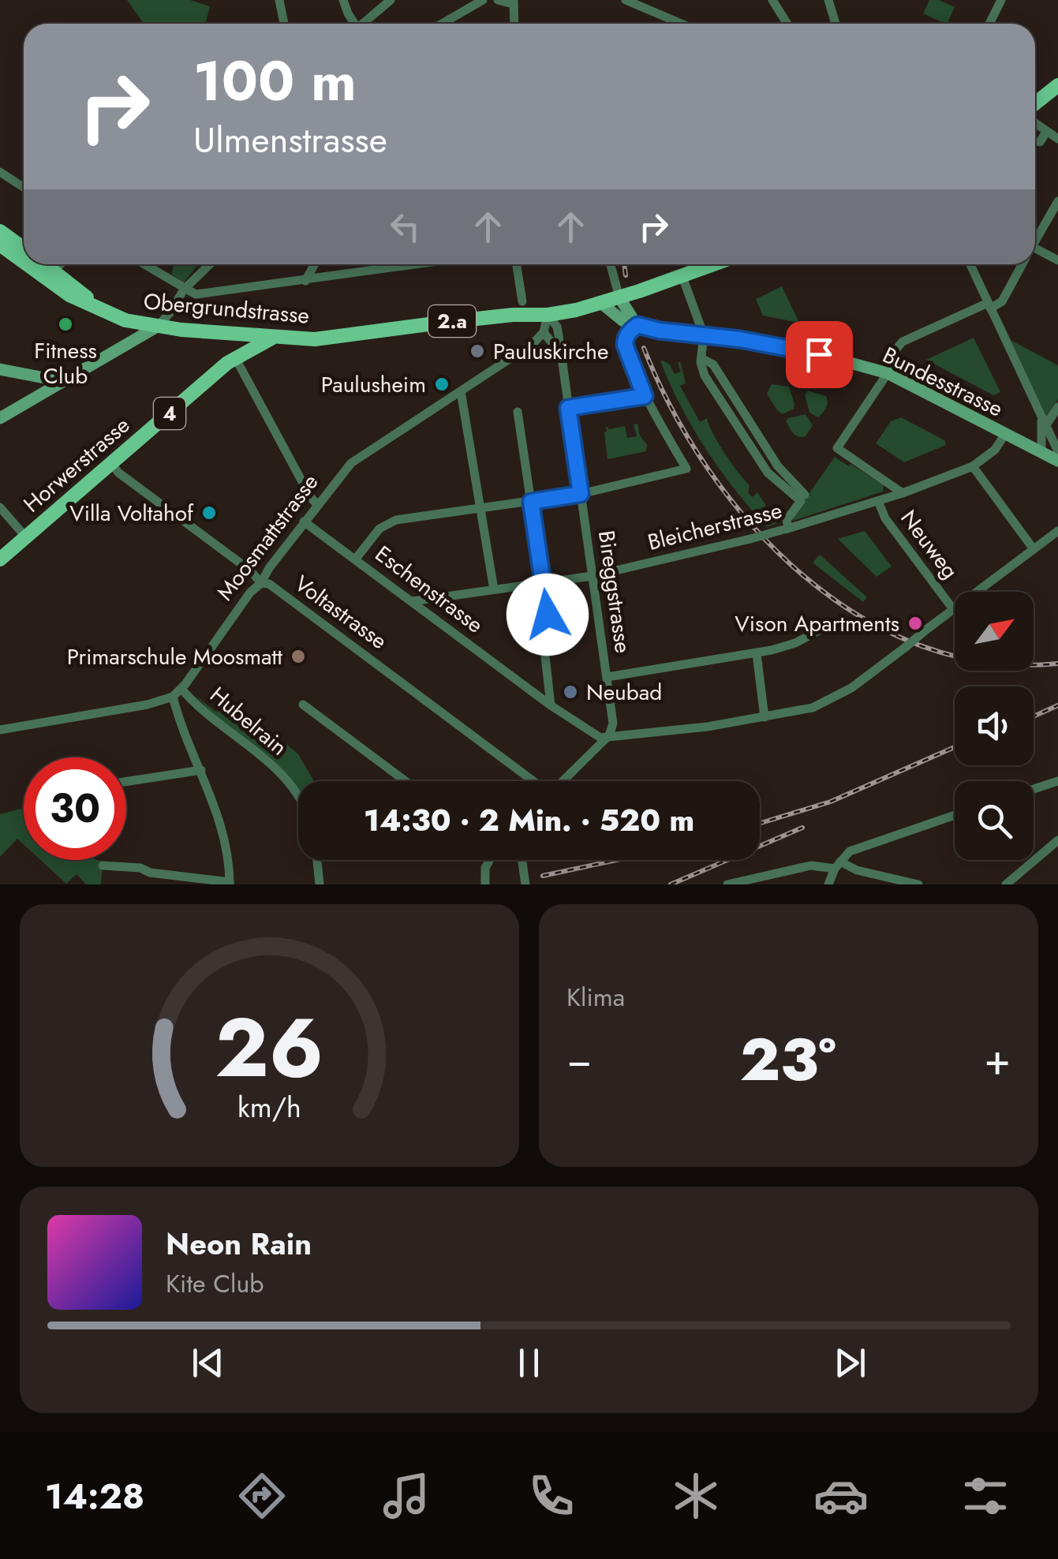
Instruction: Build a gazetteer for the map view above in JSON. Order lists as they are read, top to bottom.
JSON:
{
  "streets": {
    "main road": [
      "Obergrundstrasse",
      "2.a",
      "Bundesstrasse",
      "4",
      "Horwerstrasse"
    ],
    "street": [
      "Bleicherstrasse",
      "Moosmattstrasse",
      "Neuweg",
      "Eschenstrasse",
      "Bireggstrasse",
      "Voltastrasse",
      "Hubelrain"
    ]
  },
  "crossings": [
    ["Obergrundstrasse", "Bundesstrasse"],
    ["Obergrundstrasse", "Horwerstrasse"],
    ["Obergrundstrasse", "Bireggstrasse"],
    ["Bundesstrasse", "Bleicherstrasse"],
    ["Horwerstrasse", "Voltastrasse"],
    ["Bleicherstrasse", "Neuweg"],
    ["Bleicherstrasse", "Eschenstrasse"],
    ["Bleicherstrasse", "Bireggstrasse"],
    ["Moosmattstrasse", "Eschenstrasse"],
    ["Moosmattstrasse", "Voltastrasse"],
    ["Moosmattstrasse", "Hubelrain"],
    ["Eschenstrasse", "Bireggstrasse"]
  ],
  "places": [
    "Fitness Club",
    "Pauluskirche",
    "Paulusheim",
    "Villa Voltahof",
    "Vison Apartments",
    "Primarschule Moosmatt",
    "Neubad"
  ],
  "north": "top right",
  "page": {
    "turn": ["100 m", "Ulmenstrasse"],
    "limit": "30",
    "trip": "14:30 · 2 Min. · 520 m",
    "tile": "Klima",
    "heat": ["−", "23°", "+"],
    "song": ["Neon Rain", "Kite Club"],
    "tabs": "14:28",
    "gauge": ["26", "km/h"]
  }
}
